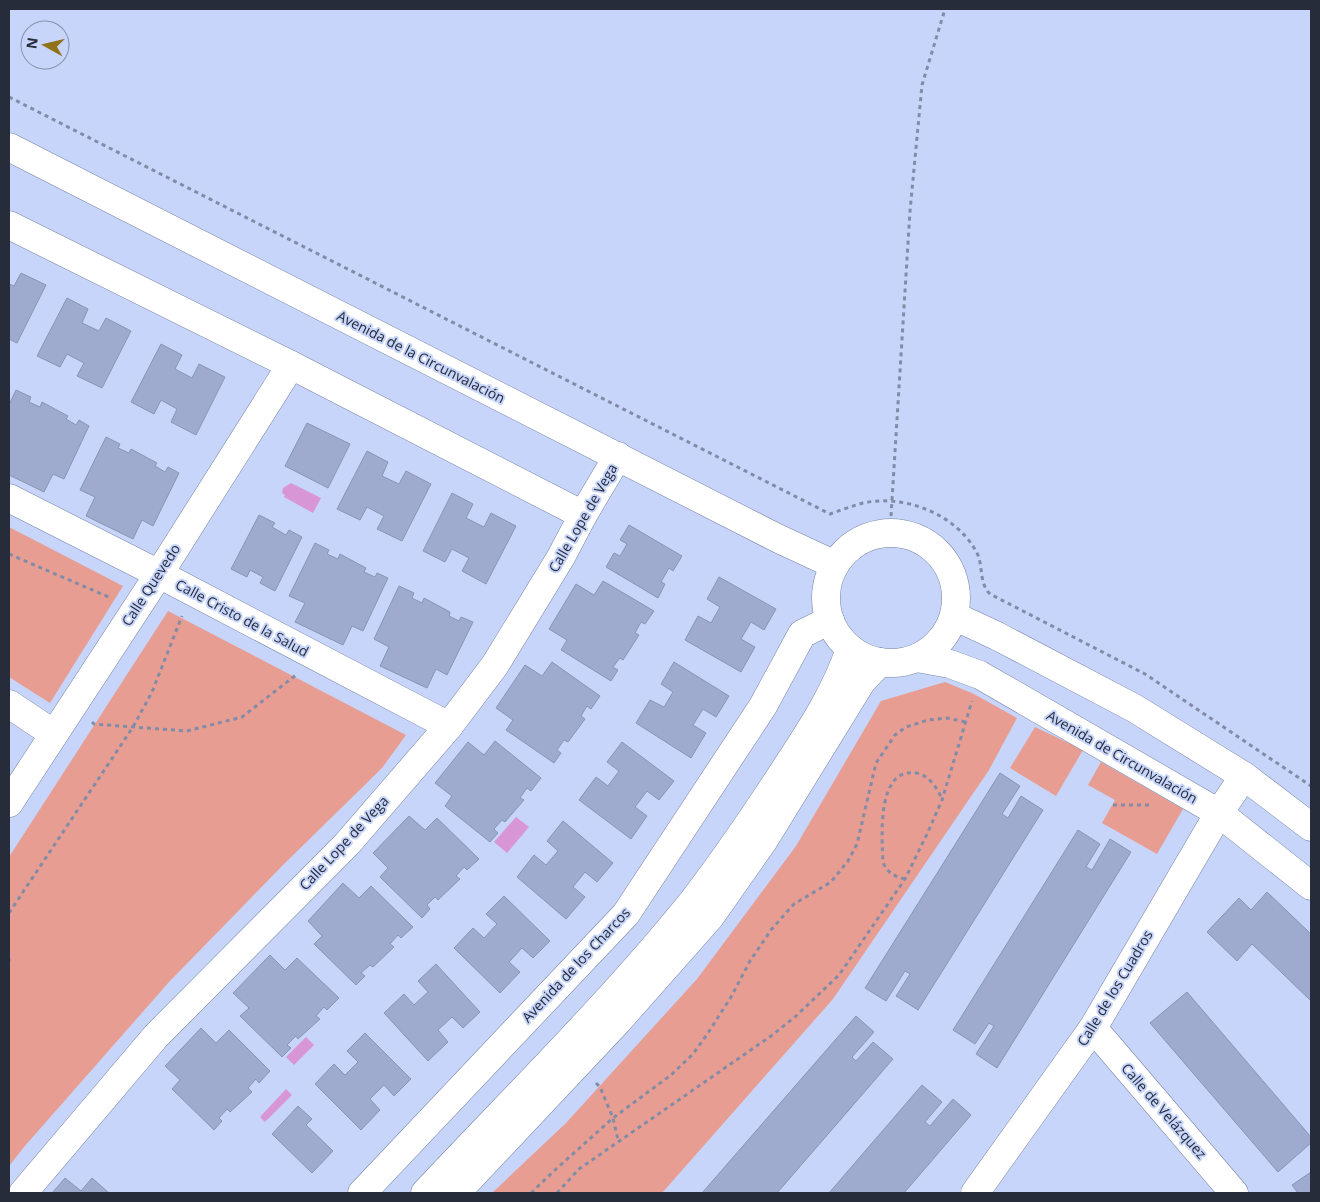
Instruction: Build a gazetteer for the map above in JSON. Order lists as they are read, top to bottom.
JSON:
{
  "streets": {
    "street": [
      "Avenida de la Circunvalación",
      "Calle Lope de Vega",
      "Calle Quevedo",
      "Calle Cristo de la Salud",
      "Avenida de Circunvalación",
      "Avenida de los Charcos",
      "Calle de los Cuadros",
      "Calle de Velázquez"
    ]
  },
  "crossings": [
    ["Avenida de la Circunvalación", "Calle Lope de Vega"],
    ["Avenida de la Circunvalación", "Avenida de Circunvalación"],
    ["Avenida de la Circunvalación", "Avenida de los Charcos"],
    ["Calle Lope de Vega", "Calle Cristo de la Salud"],
    ["Calle Quevedo", "Calle Cristo de la Salud"],
    ["Avenida de Circunvalación", "Avenida de los Charcos"],
    ["Avenida de Circunvalación", "Calle de los Cuadros"],
    ["Calle de los Cuadros", "Calle de Velázquez"]
  ],
  "north": "left"
}
